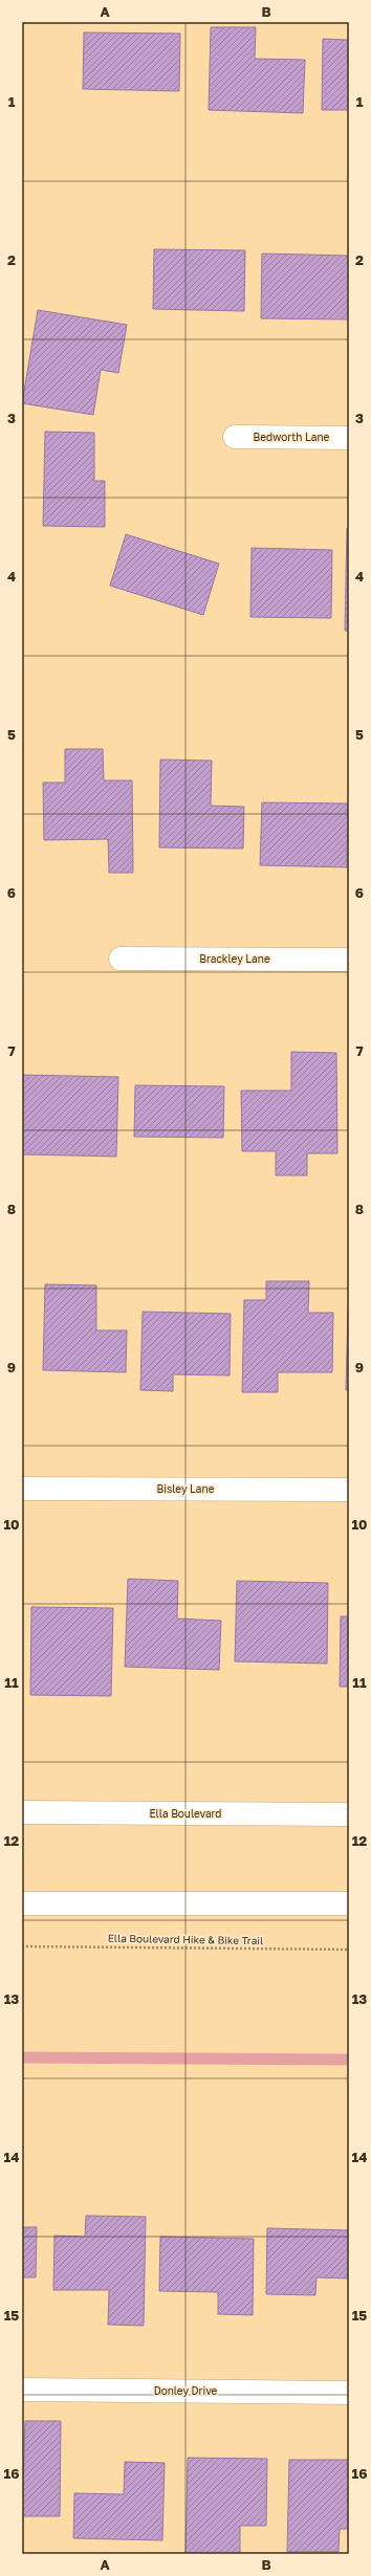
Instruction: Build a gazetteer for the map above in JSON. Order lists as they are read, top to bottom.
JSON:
{
  "streets": {
    "street": [
      "Bedworth Lane",
      "Brackley Lane",
      "Bisley Lane",
      "Ella Boulevard",
      "Donley Drive"
    ],
    "path": ["Ella Boulevard Hike & Bike Trail"]
  },
  "grid": {
    "columns": ["A", "B"],
    "rows": [
      "1",
      "2",
      "3",
      "4",
      "5",
      "6",
      "7",
      "8",
      "9",
      "10",
      "11",
      "12",
      "13",
      "14",
      "15",
      "16"
    ]
  }
}
